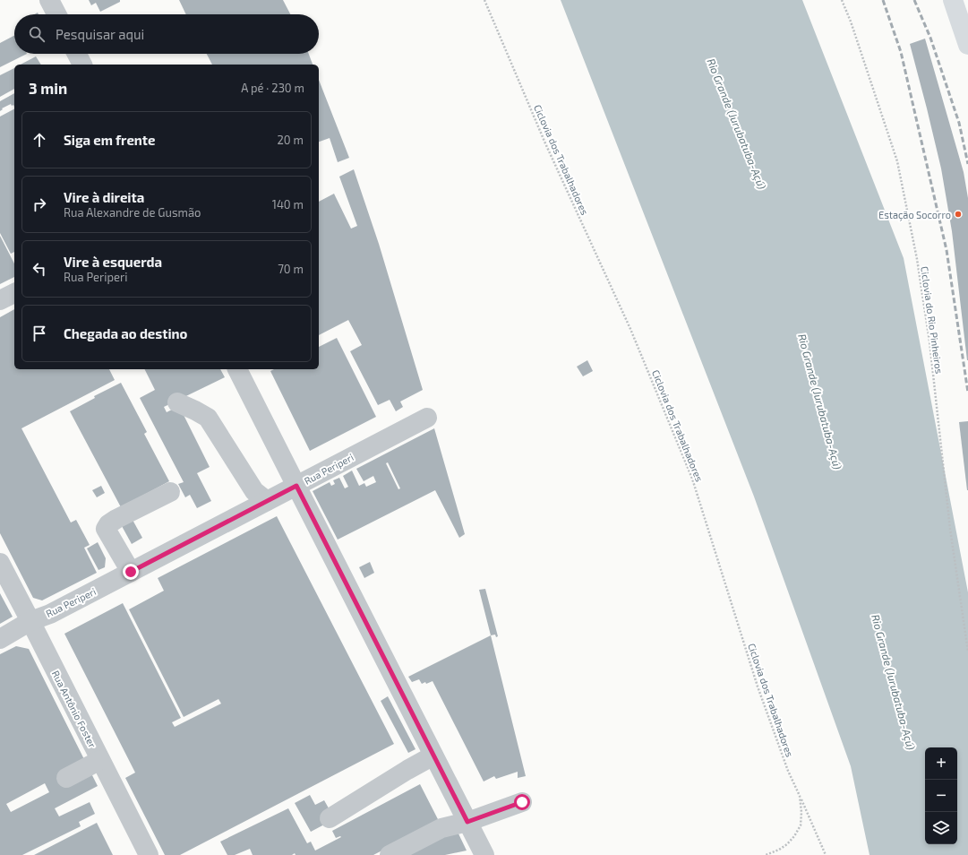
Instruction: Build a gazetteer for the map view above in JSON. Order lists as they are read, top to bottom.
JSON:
{
  "streets": {
    "street": ["Rua Periperi", "Rua Antônio Foster"],
    "path": ["Ciclovia dos Trabalhadores", "Ciclovia do Rio Pinheiros"]
  },
  "crossings": [
    ["Rua Periperi", "Rua Antônio Foster"]
  ],
  "water": ["Rio Grande (Jurubatuba-Açú)"],
  "places": ["Estação Socorro"],
  "page": {
    "search": "Pesquisar aqui",
    "heading": ["3 min", "A pé · 230 m"],
    "list": [
      ["Siga em frente", "20 m"],
      ["Vire à direita", "Rua Alexandre de Gusmão", "140 m"],
      ["Vire à esquerda", "Rua Periperi", "70 m"],
      "Chegada ao destino"
    ],
    "map_buttons": ["+", "−"]
  }
}
